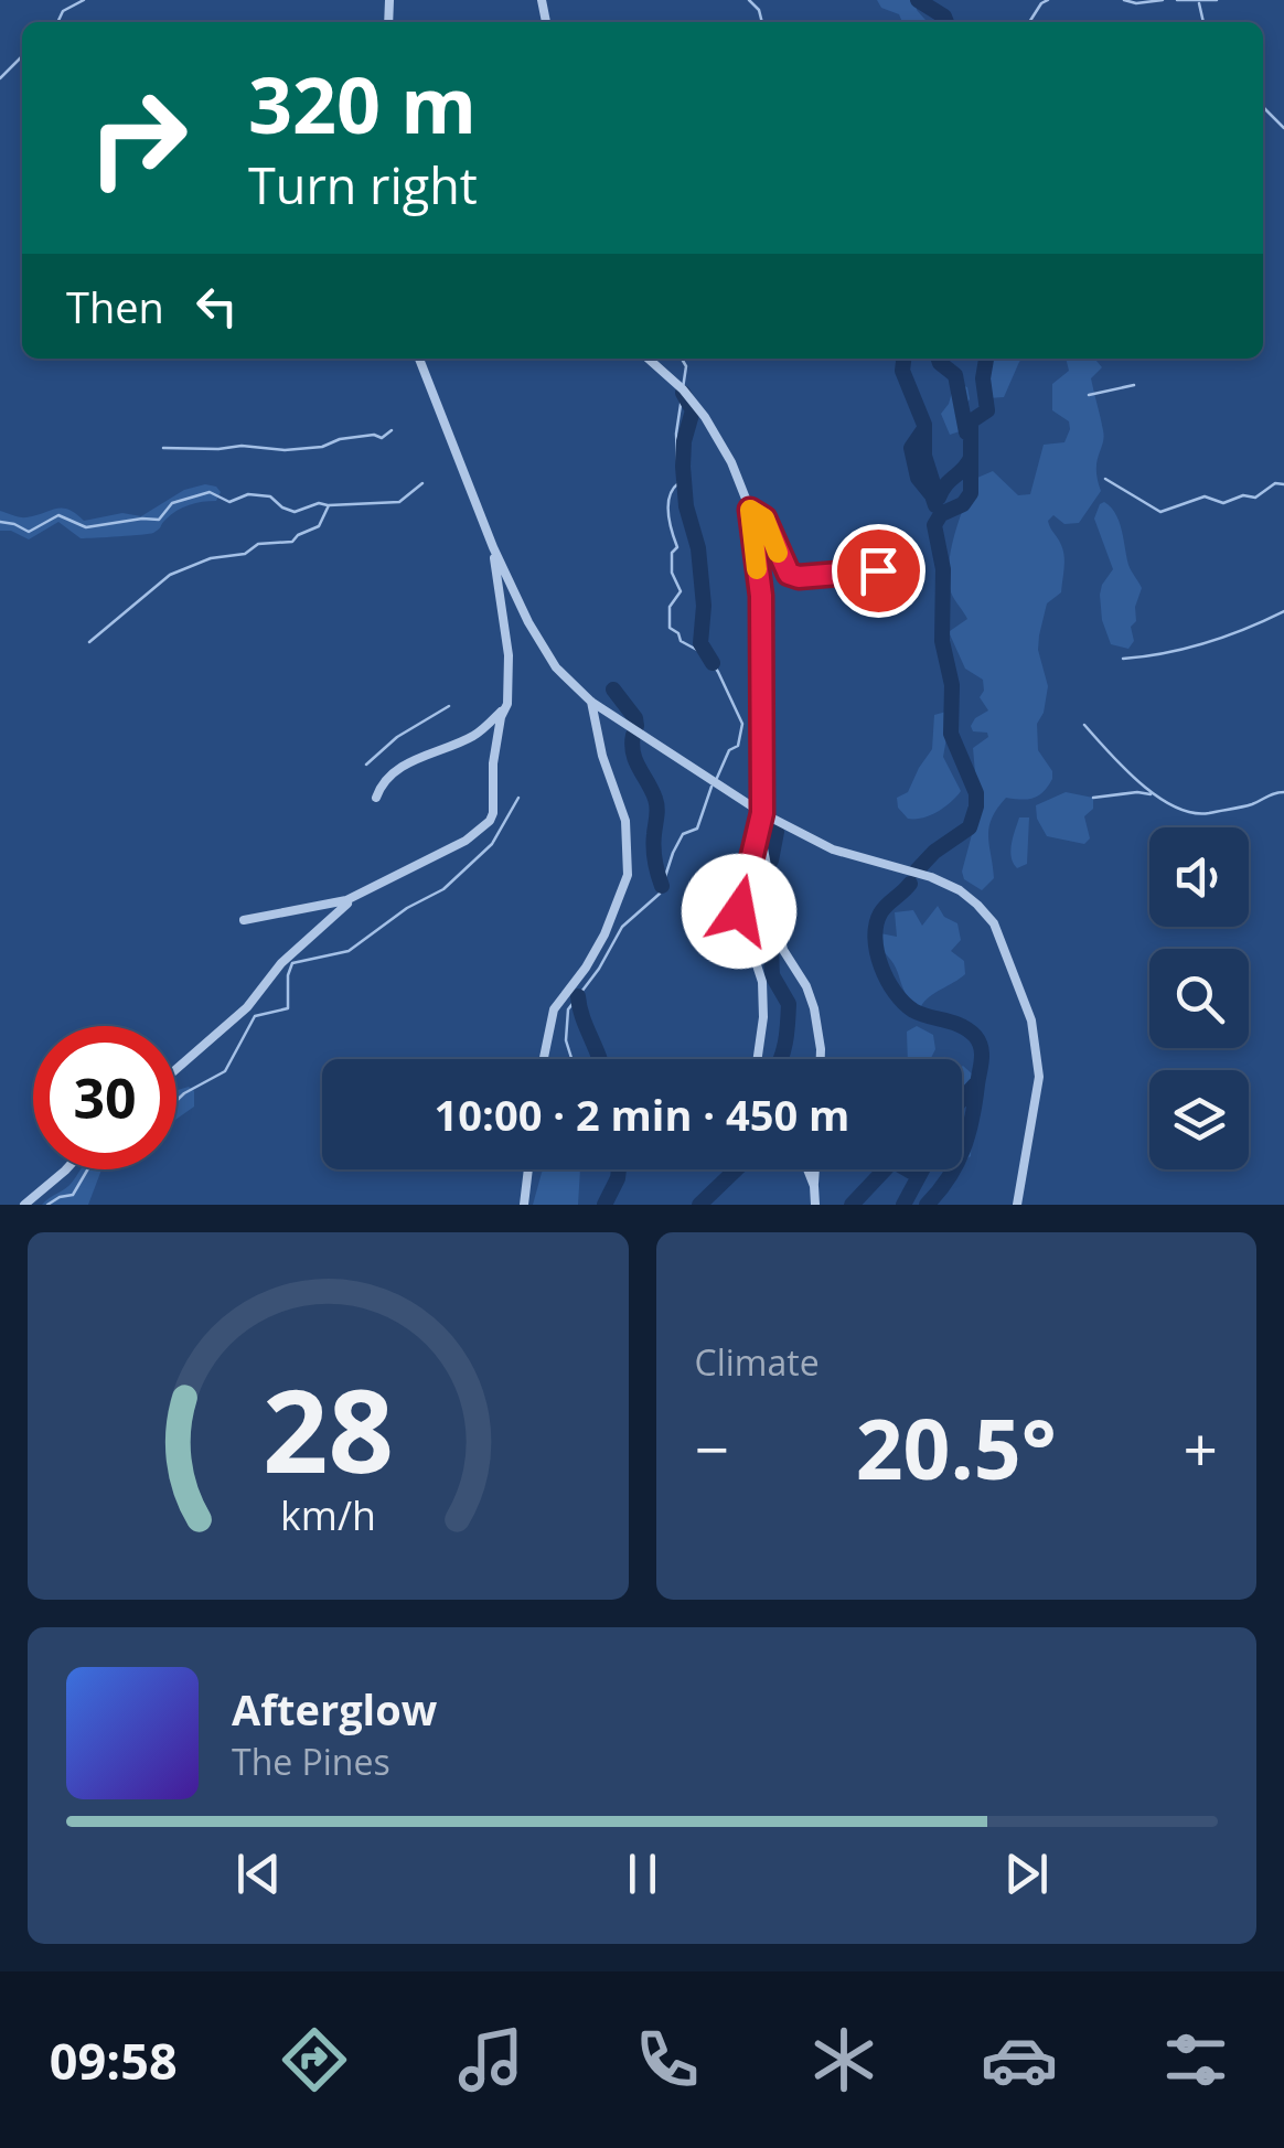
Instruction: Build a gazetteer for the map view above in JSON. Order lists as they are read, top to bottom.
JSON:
{
  "page": {
    "turn": ["320 m", "Turn right"],
    "then": "Then",
    "limit": "30",
    "trip": "10:00 · 2 min · 450 m",
    "tile": "Climate",
    "heat": ["−", "20.5°", "+"],
    "song": ["Afterglow", "The Pines"],
    "tabs": "09:58",
    "gauge": ["28", "km/h"]
  }
}
